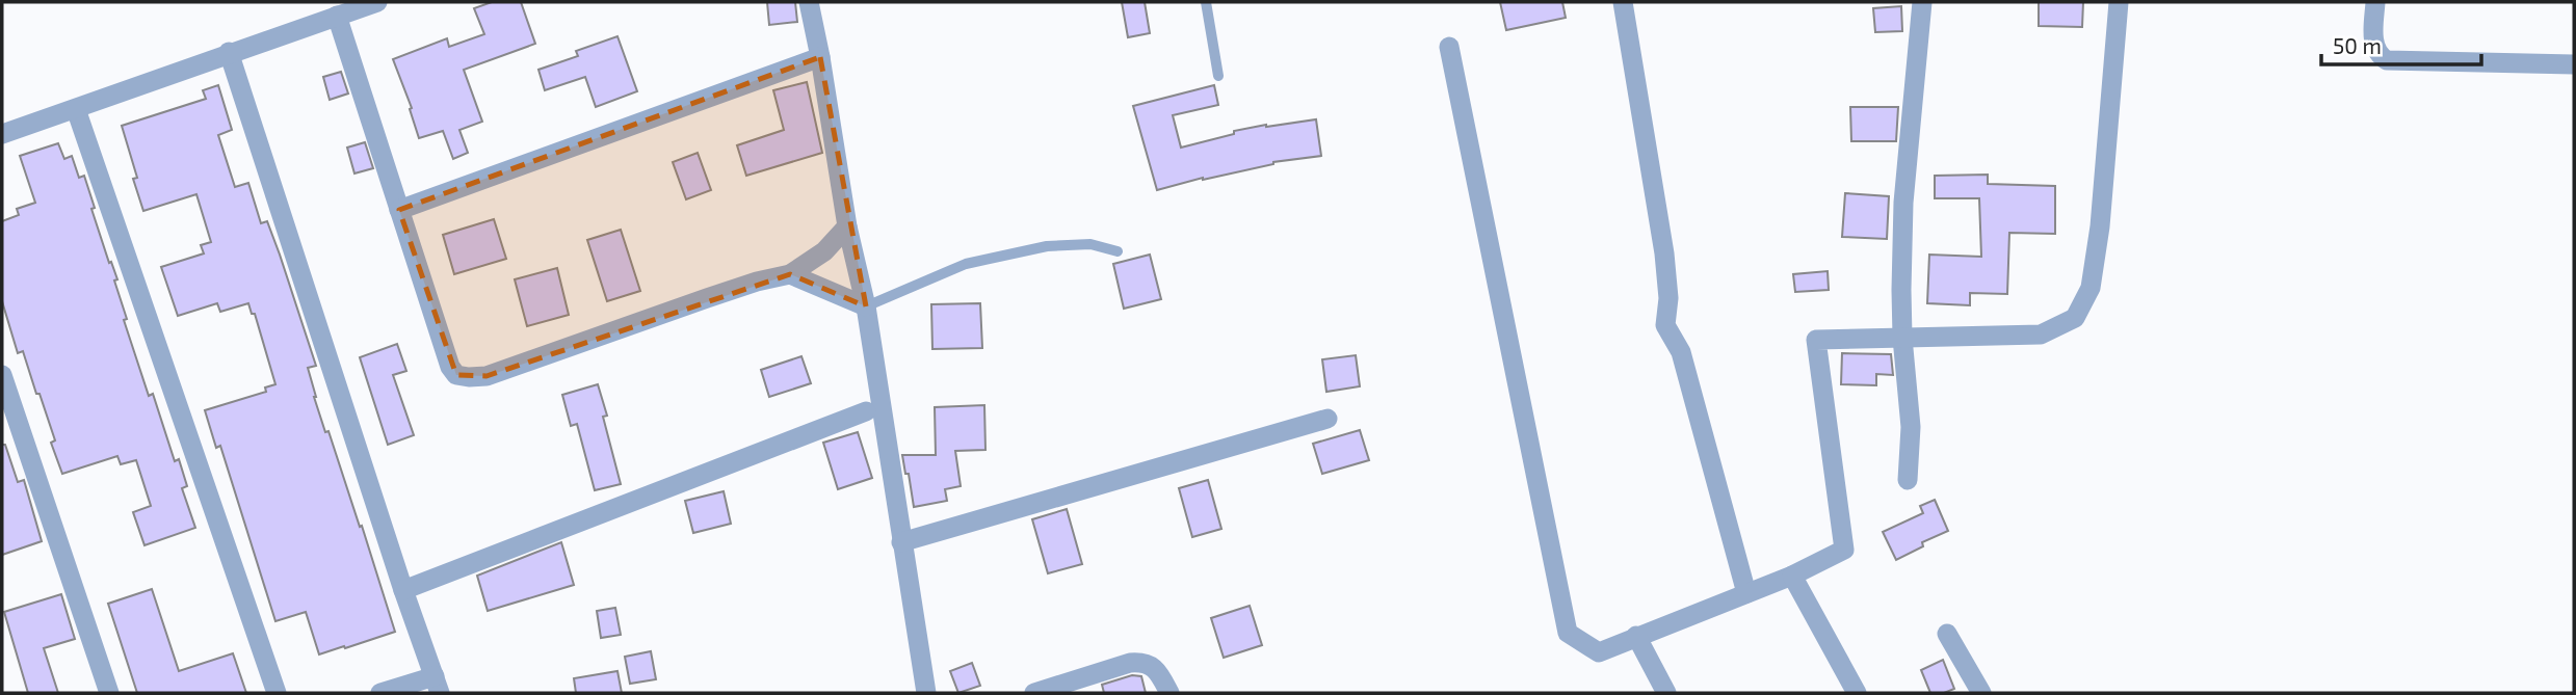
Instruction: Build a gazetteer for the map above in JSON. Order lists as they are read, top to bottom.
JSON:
{
  "scale_bar": "50 m"
}
